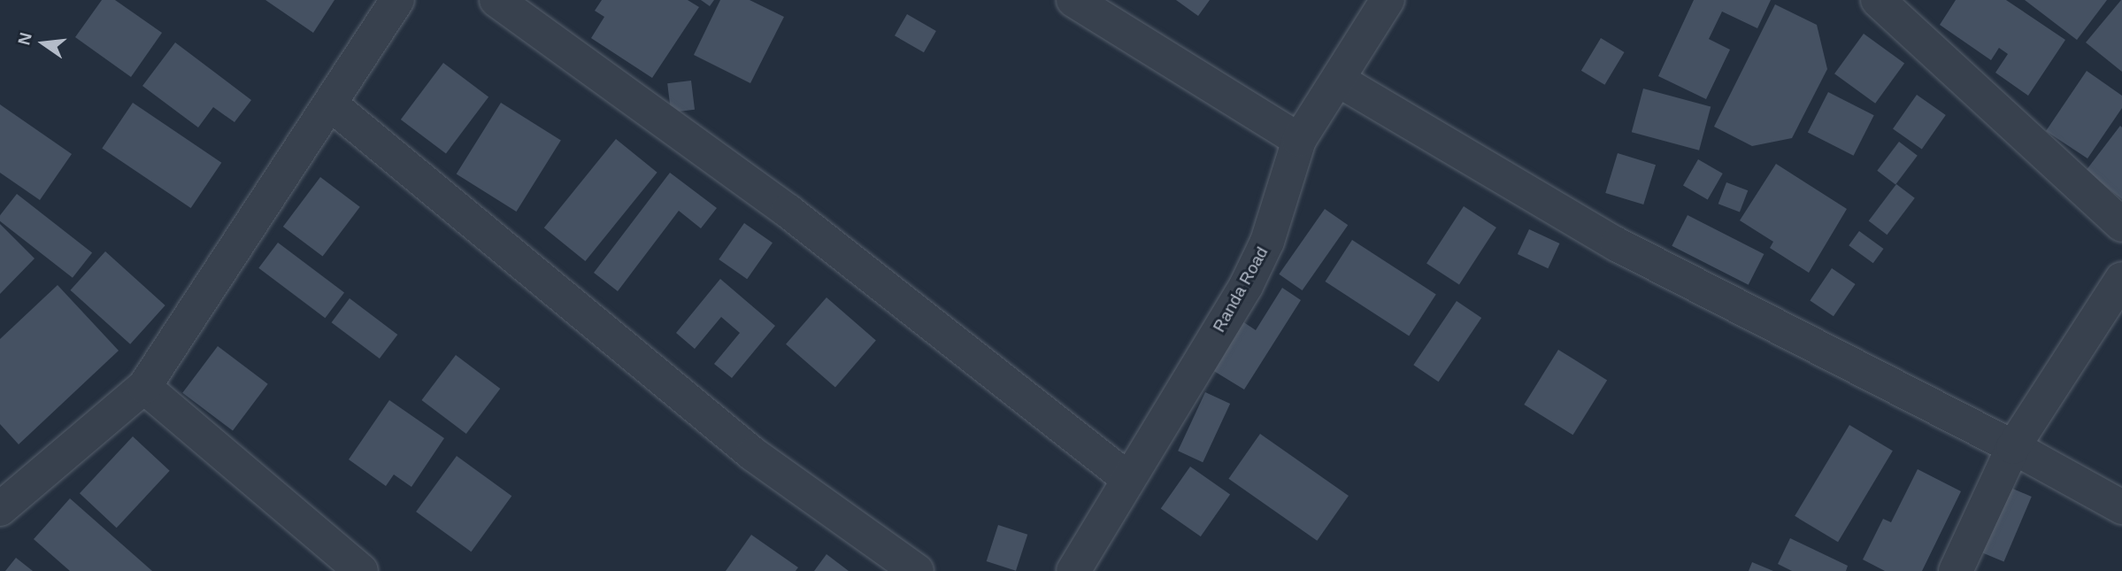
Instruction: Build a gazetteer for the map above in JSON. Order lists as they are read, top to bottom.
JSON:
{
  "streets": {
    "street": ["Randa Road"]
  },
  "north": "left"
}
